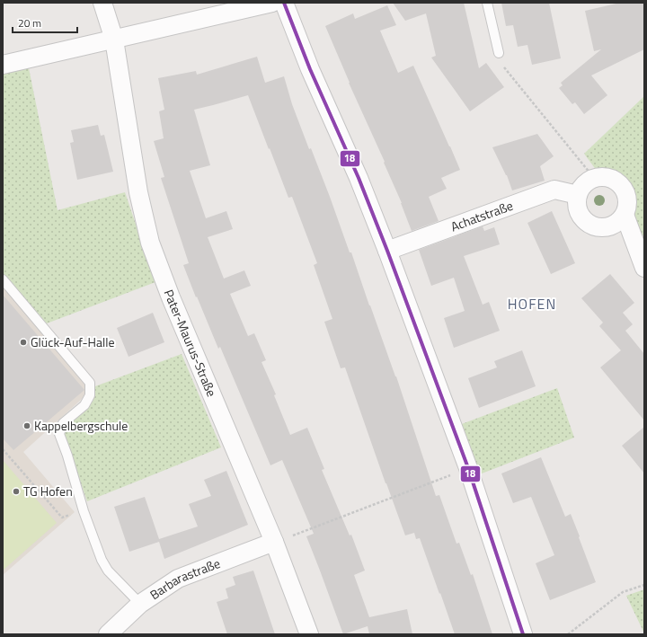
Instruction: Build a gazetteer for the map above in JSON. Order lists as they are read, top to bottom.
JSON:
{
  "streets": {
    "street": ["Achatstraße", "Pater-Maurus-Straße", "Barbarastraße"]
  },
  "crossings": [
    ["Pater-Maurus-Straße", "Barbarastraße"]
  ],
  "districts": ["HOFEN"],
  "places": ["Glück-Auf-Halle", "Kappelbergschule", "TG Hofen"],
  "lines": ["transit line 18"],
  "scale_bar": "20 m"
}
